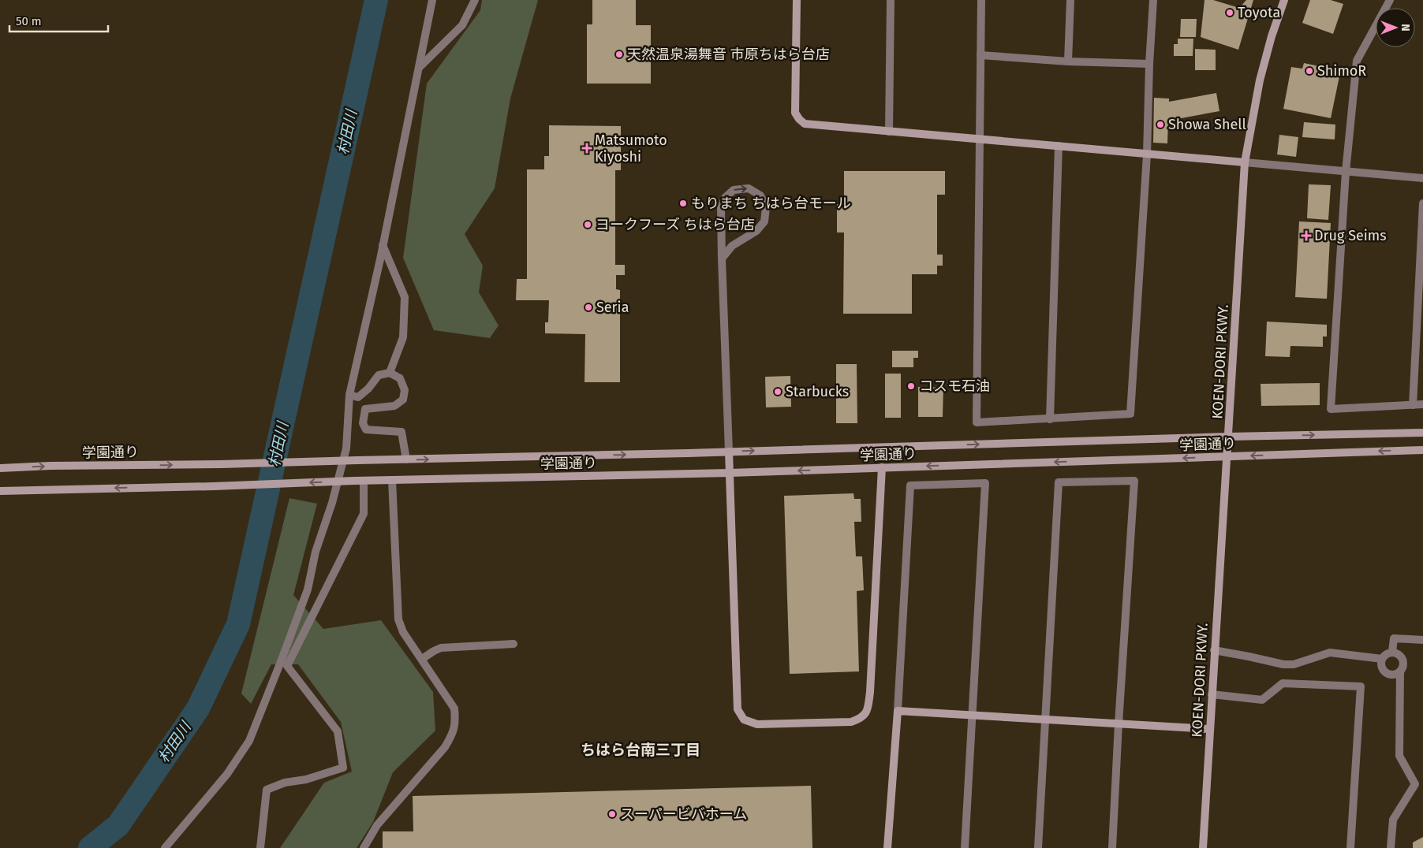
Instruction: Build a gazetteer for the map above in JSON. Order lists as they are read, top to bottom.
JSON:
{
  "streets": {
    "street": ["KOEN-DORI PKWY.", "学園通り"]
  },
  "crossings": [
    ["KOEN-DORI PKWY.", "学園通り"]
  ],
  "districts": ["ちはら台南三丁目"],
  "water": ["村田川"],
  "places": {
    "other": [
      "Toyota",
      "天然温泉湯舞音 市原ちはら台店",
      "ShimoR",
      "Showa Shell",
      "もりまち ちはら台モール",
      "ヨークフーズ ちはら台店",
      "Seria",
      "コスモ石油",
      "Starbucks",
      "スーパービバホーム"
    ],
    "health": ["Matsumoto Kiyoshi", "Drug Seims"]
  },
  "scale_bar": "50 m",
  "north": "right"
}
